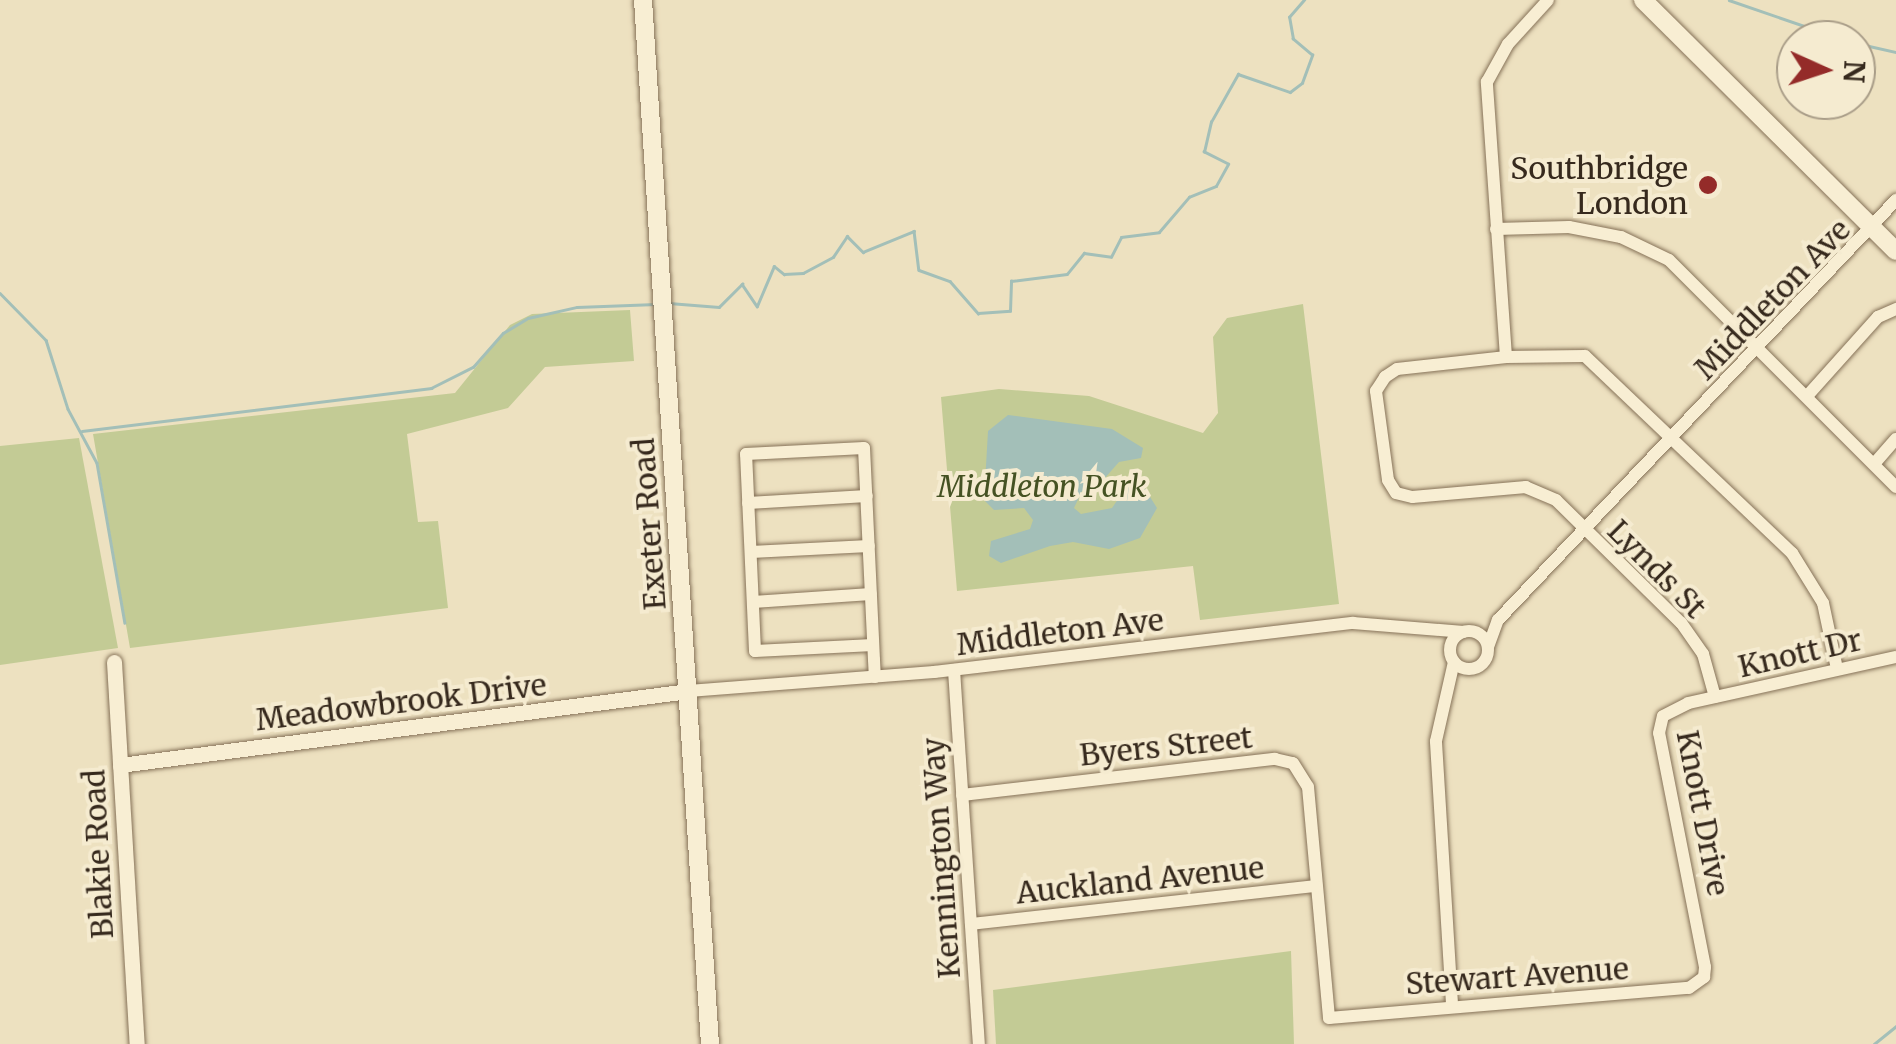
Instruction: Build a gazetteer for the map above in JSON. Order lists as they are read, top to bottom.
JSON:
{
  "streets": {
    "main road": ["Exeter Road"],
    "street": [
      "Middleton Ave",
      "Lynds St",
      "Knott Dr",
      "Meadowbrook Drive",
      "Byers Street",
      "Knott Drive",
      "Blakie Road",
      "Kennington Way",
      "Auckland Avenue",
      "Stewart Avenue"
    ]
  },
  "crossings": [
    ["Middleton Ave", "Exeter Road"],
    ["Middleton Ave", "Lynds St"],
    ["Middleton Ave", "Meadowbrook Drive"],
    ["Middleton Ave", "Kennington Way"],
    ["Exeter Road", "Meadowbrook Drive"],
    ["Lynds St", "Knott Dr"],
    ["Lynds St", "Knott Drive"],
    ["Knott Dr", "Knott Drive"],
    ["Meadowbrook Drive", "Blakie Road"],
    ["Byers Street", "Kennington Way"],
    ["Byers Street", "Auckland Avenue"],
    ["Byers Street", "Stewart Avenue"],
    ["Knott Drive", "Stewart Avenue"],
    ["Kennington Way", "Auckland Avenue"]
  ],
  "parks": ["Middleton Park"],
  "places": ["Southbridge London"],
  "north": "right"
}
